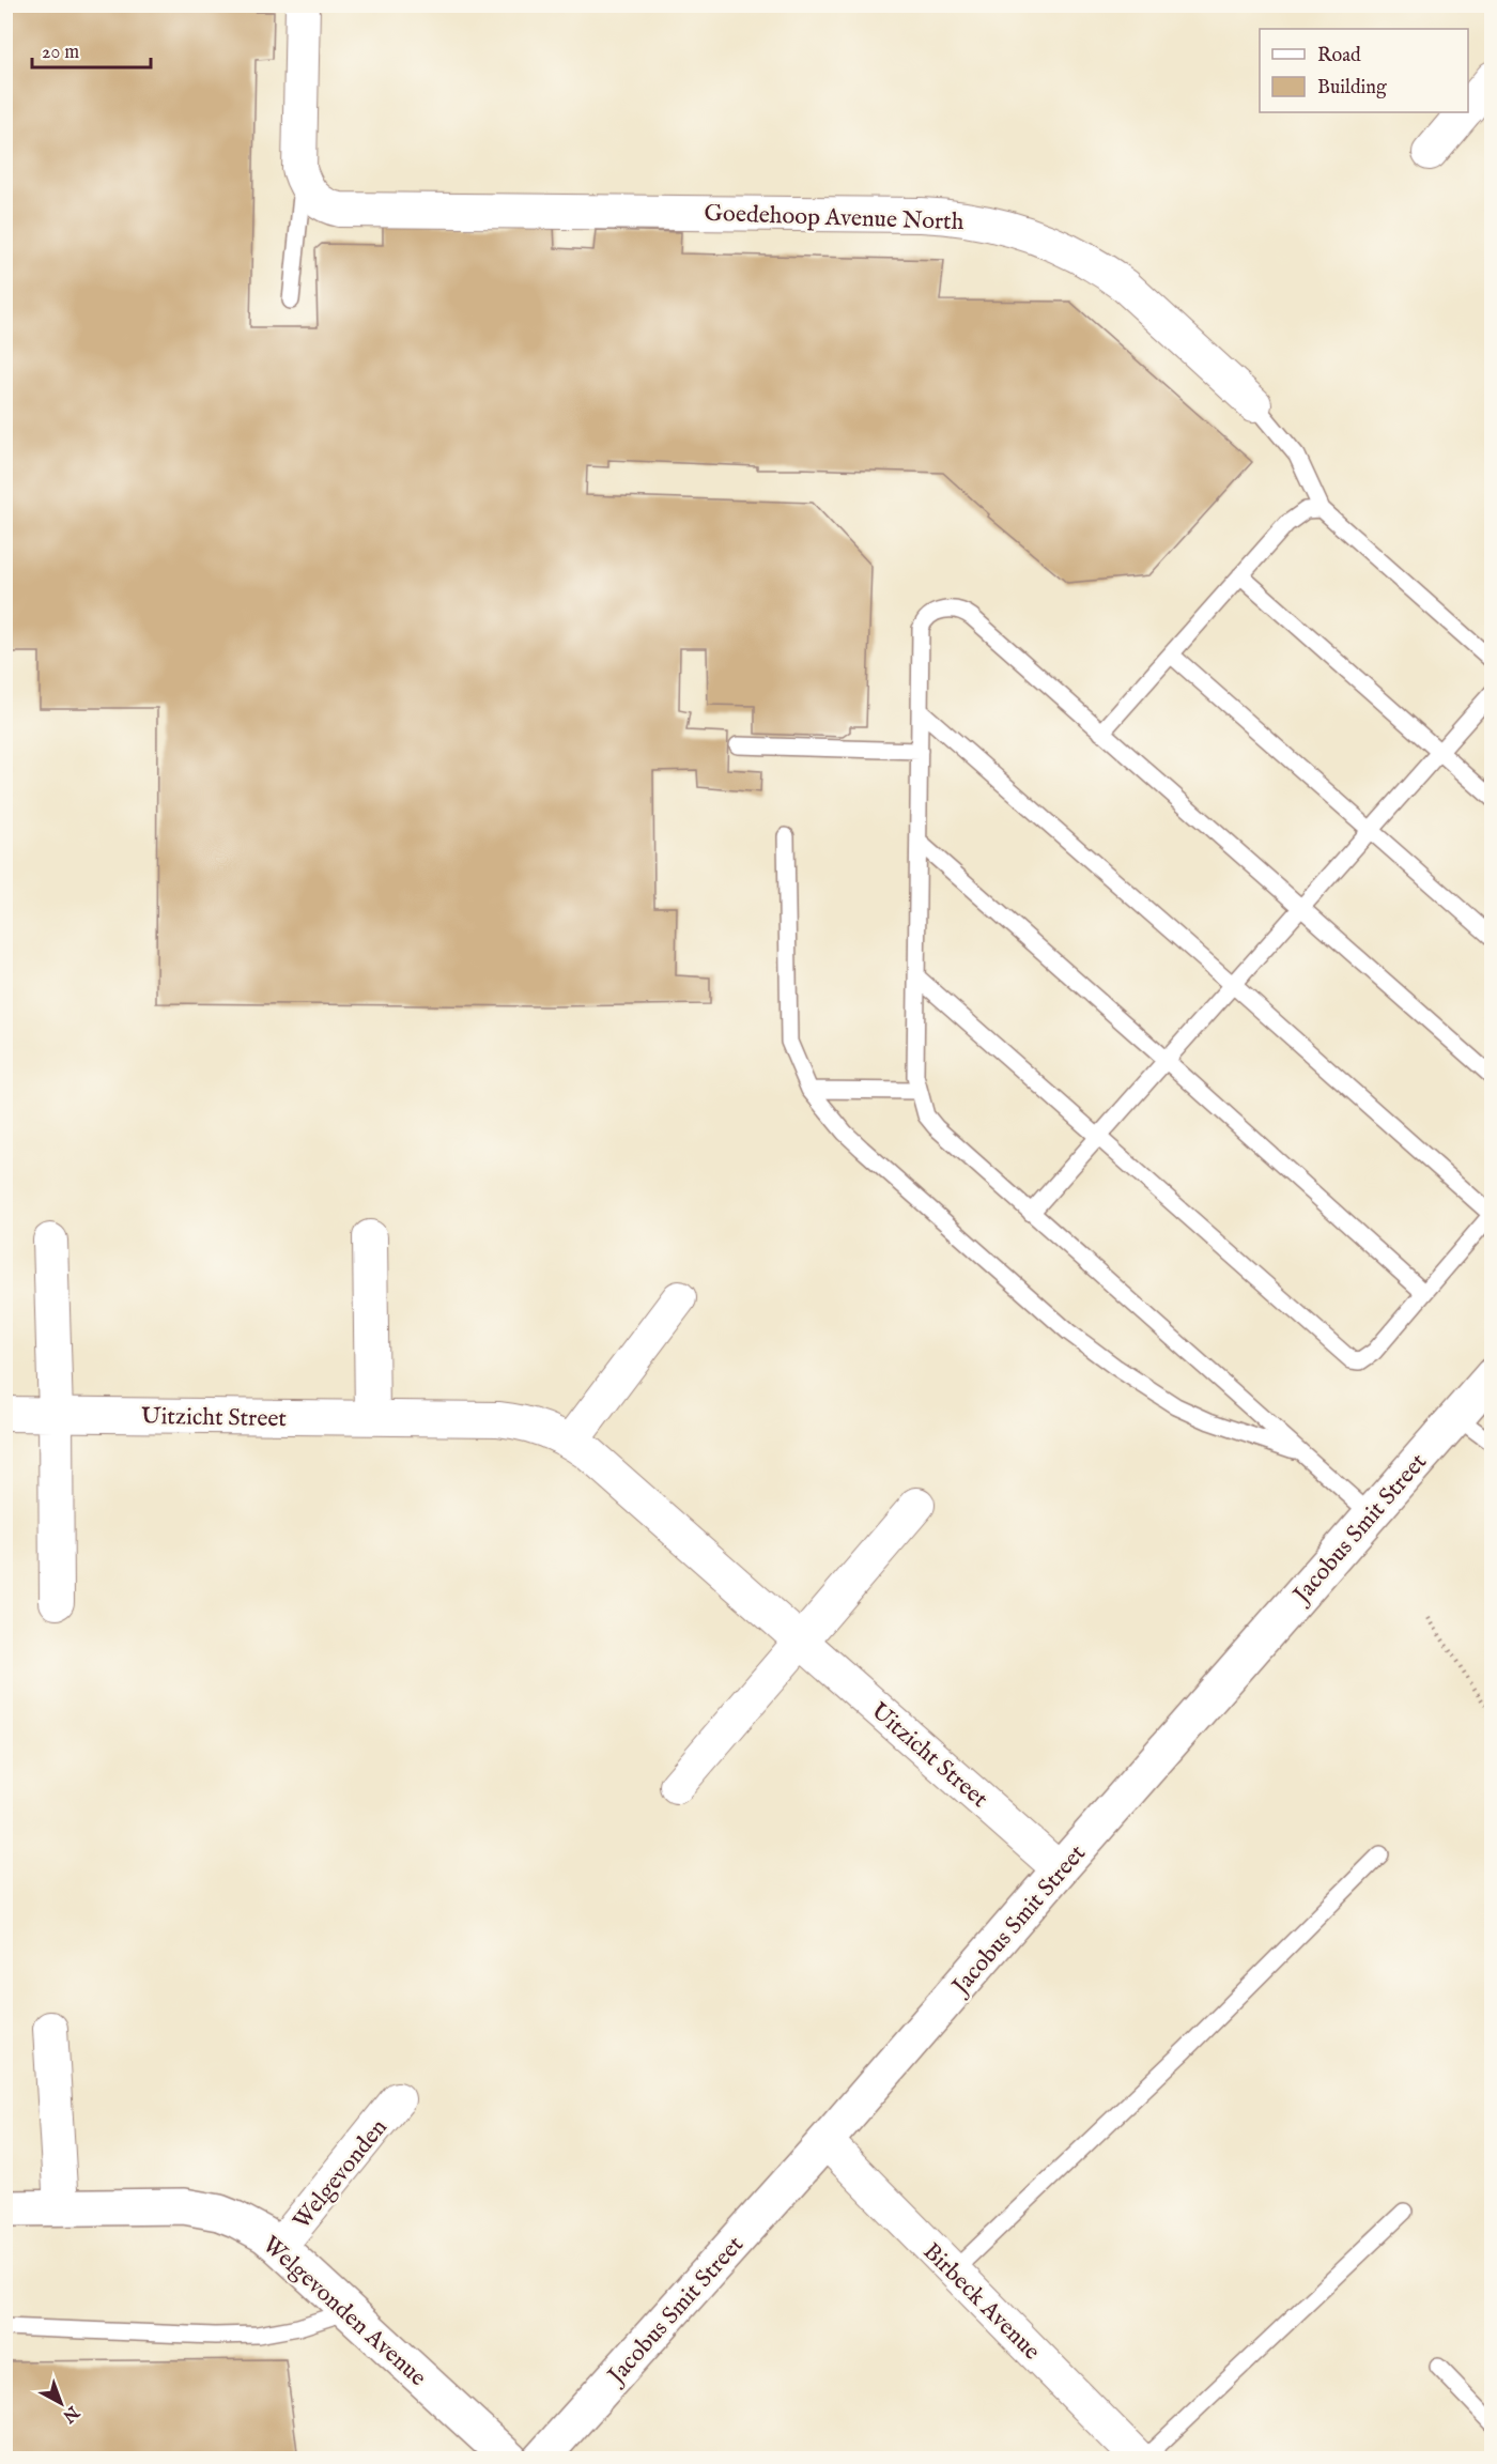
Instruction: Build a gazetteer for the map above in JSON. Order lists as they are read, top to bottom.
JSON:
{
  "streets": {
    "street": [
      "Goedehoop Avenue North",
      "Uitzicht Street",
      "Jacobus Smit Street",
      "Welgevonden",
      "Birbeck Avenue",
      "Welgevonden Avenue"
    ]
  },
  "crossings": [
    ["Uitzicht Street", "Jacobus Smit Street"],
    ["Jacobus Smit Street", "Birbeck Avenue"],
    ["Welgevonden", "Welgevonden Avenue"]
  ],
  "legend": ["Road", "Building"],
  "scale_bar": "20 m",
  "north": "bottom right"
}
